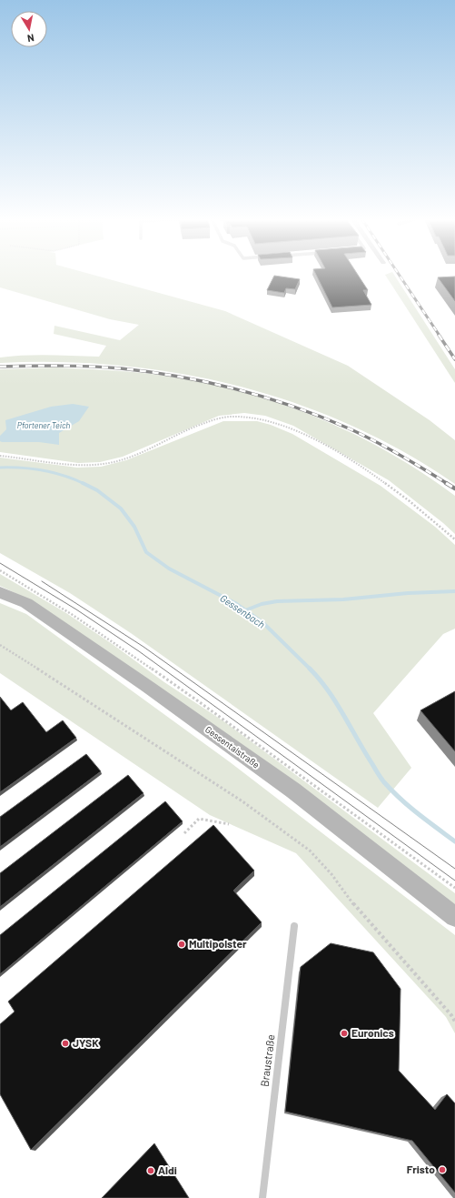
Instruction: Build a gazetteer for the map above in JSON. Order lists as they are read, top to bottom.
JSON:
{
  "streets": {
    "main road": ["Gessentalstraße"],
    "lane": ["Braustraße"]
  },
  "water": ["Pfortener Teich", "Gessenbach"],
  "places": [
    "Multipolster",
    "Euronics",
    "JYSK",
    "Fristo",
    "Aldi"
  ],
  "north": "bottom"
}
